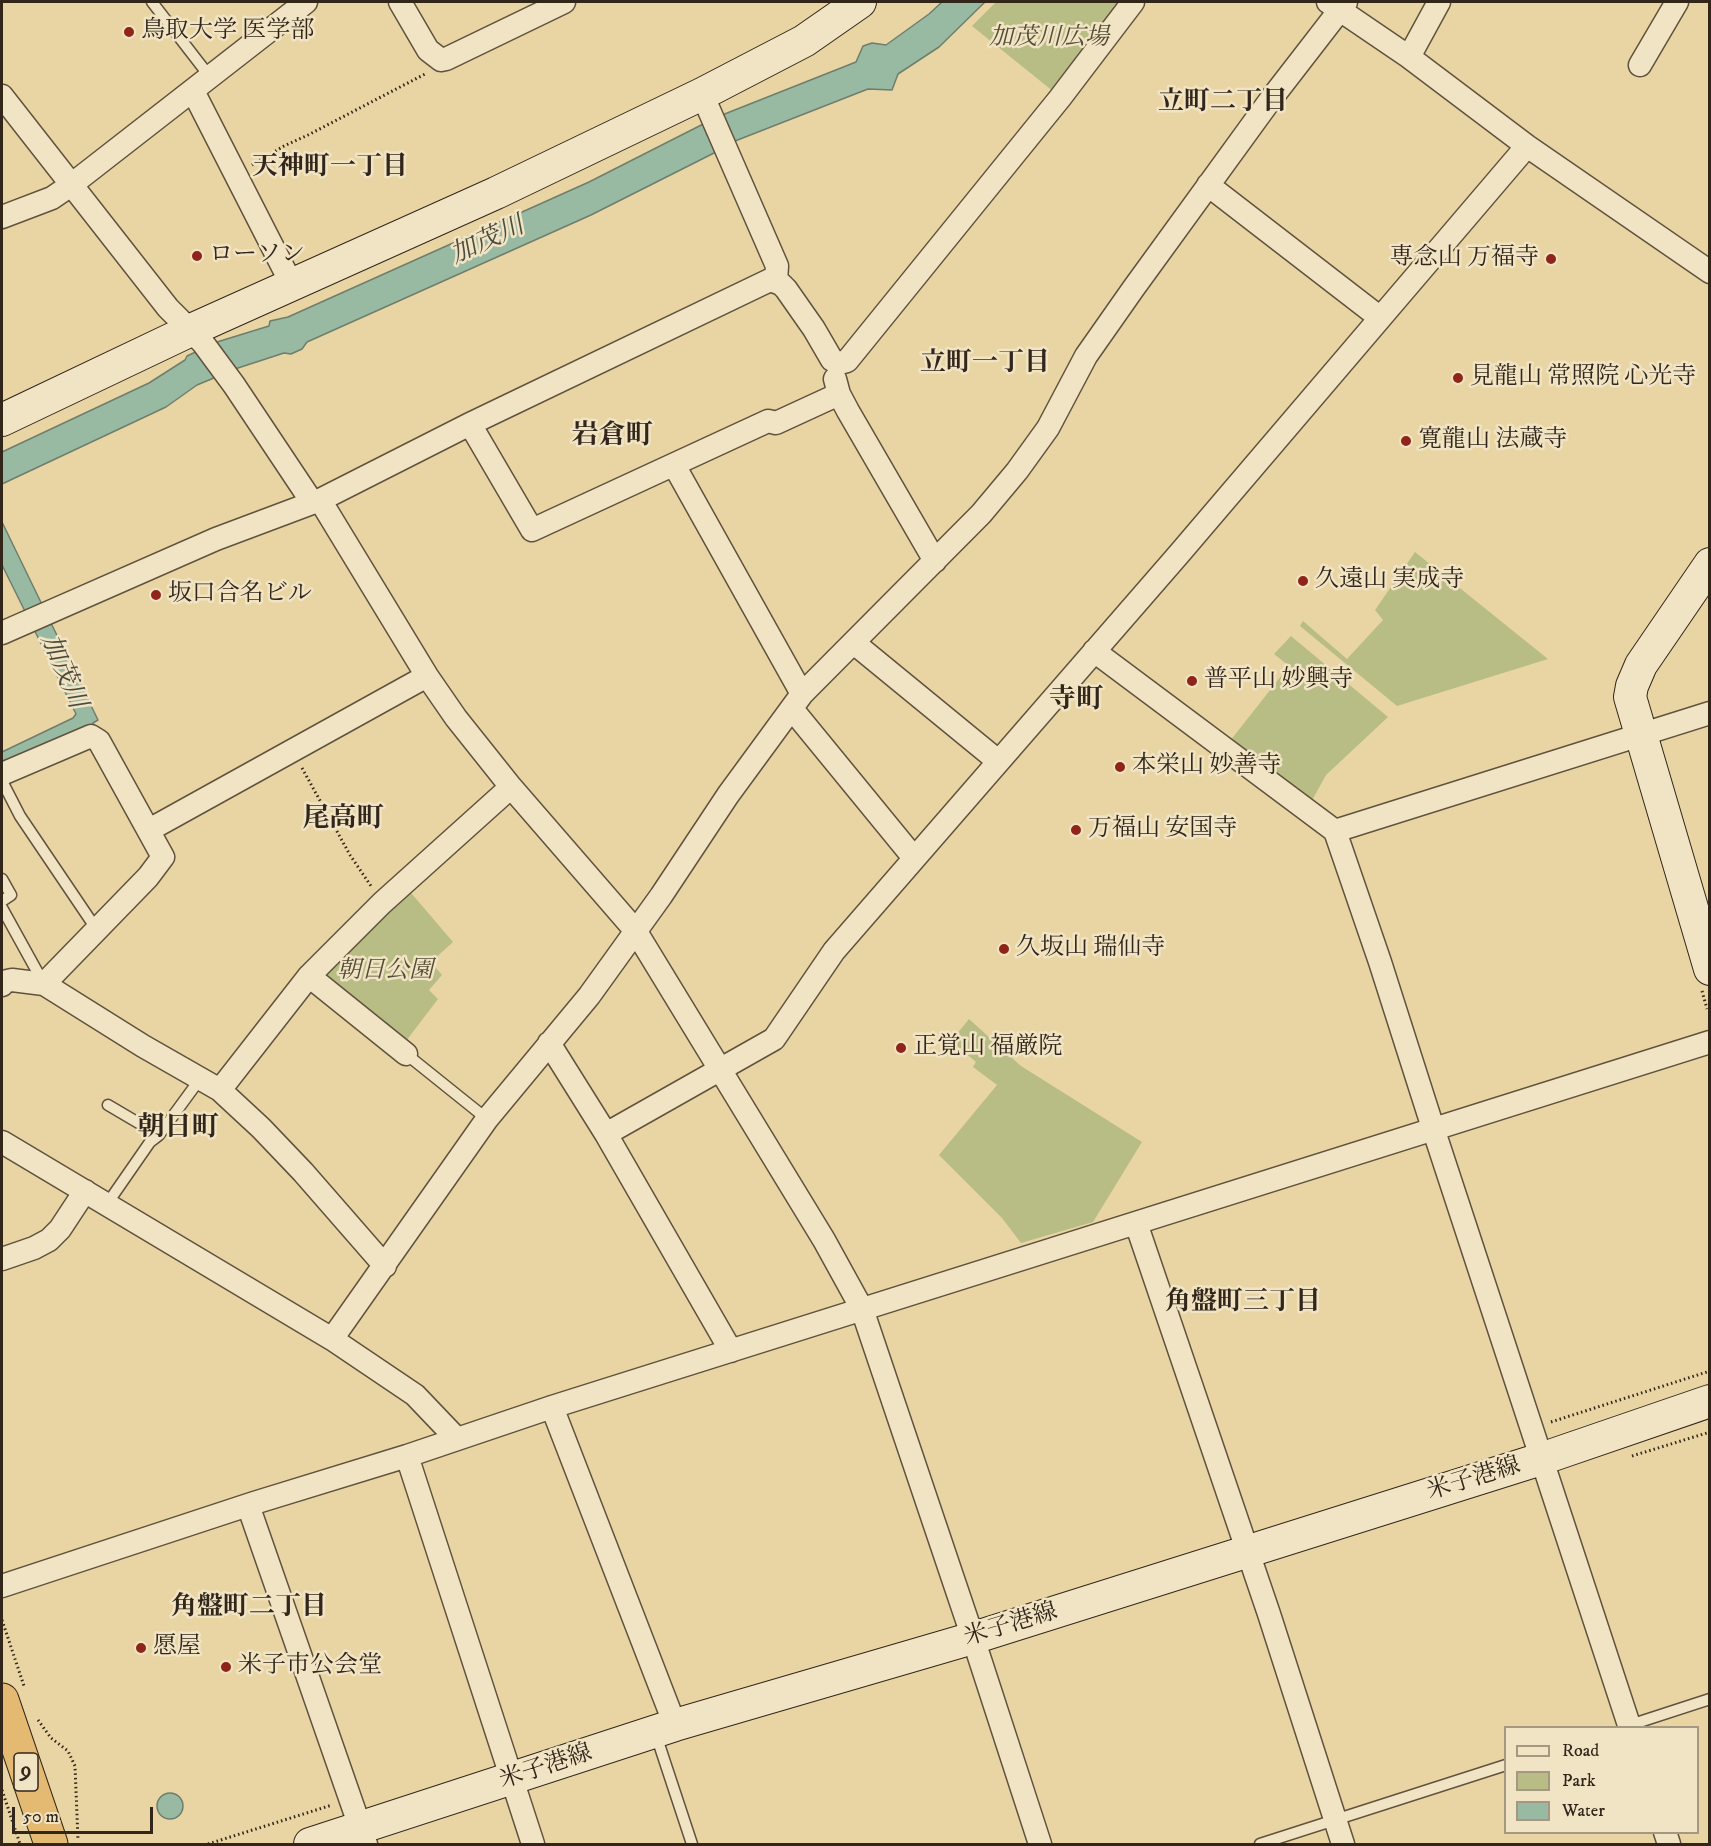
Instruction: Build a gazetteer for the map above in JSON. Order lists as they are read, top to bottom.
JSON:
{
  "streets": {
    "highway": ["9"],
    "main road": ["米子港線"]
  },
  "districts": [
    "立町二丁目",
    "天神町一丁目",
    "立町一丁目",
    "岩倉町",
    "寺町",
    "尾高町",
    "朝日町",
    "角盤町三丁目",
    "角盤町二丁目"
  ],
  "water": ["加茂川"],
  "parks": ["加茂川広場", "朝日公園"],
  "places": [
    "鳥取大学 医学部",
    "ローソン",
    "専念山 万福寺",
    "見龍山 常照院 心光寺",
    "寛龍山 法蔵寺",
    "久遠山 実成寺",
    "坂口合名ビル",
    "普平山 妙興寺",
    "本栄山 妙善寺",
    "万福山 安国寺",
    "久坂山 瑞仙寺",
    "正覚山 福厳院",
    "愿屋",
    "米子市公会堂"
  ],
  "legend": ["Road", "Park", "Water"],
  "scale_bar": "50 m"
}
